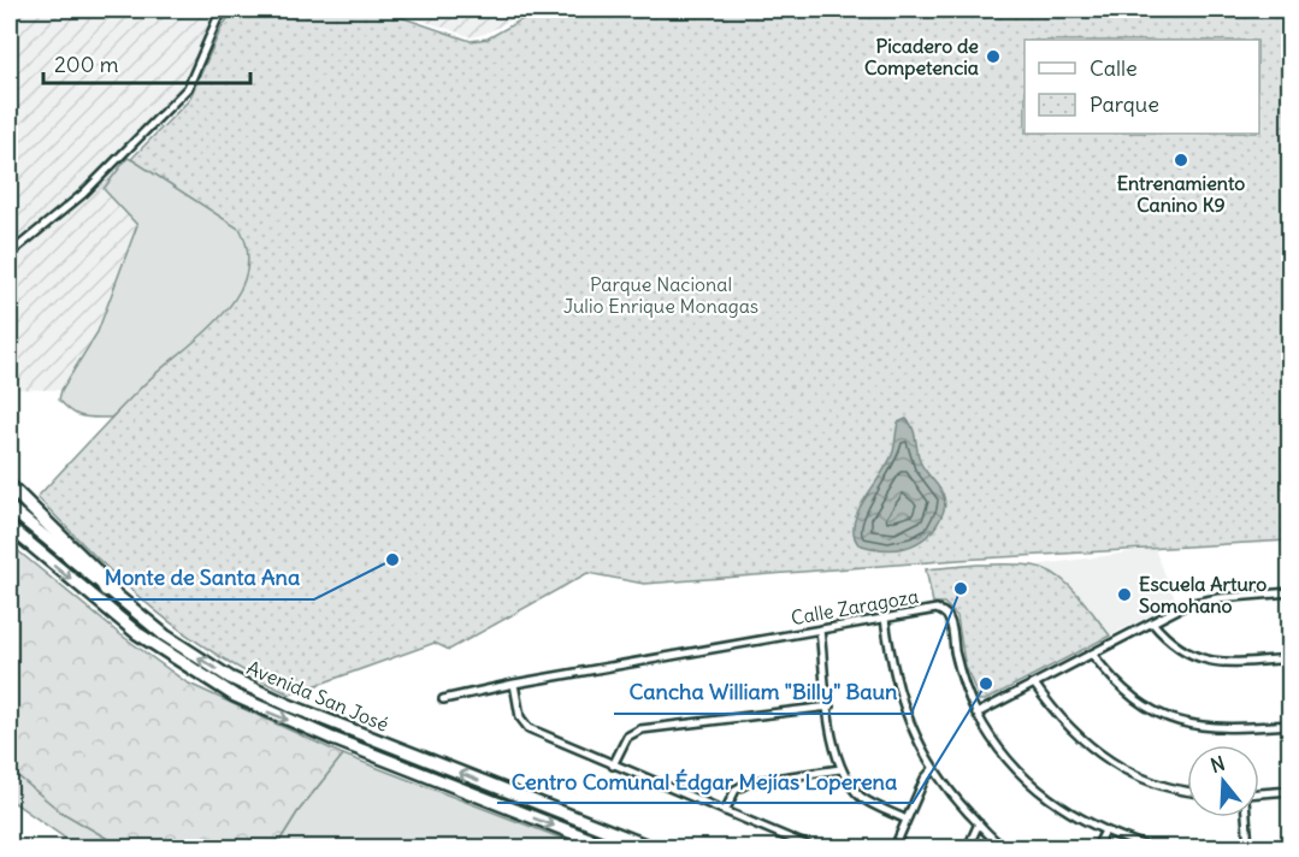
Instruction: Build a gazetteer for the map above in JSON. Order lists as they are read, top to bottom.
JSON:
{
  "streets": {
    "main road": ["Avenida San José"],
    "street": ["Calle Zaragoza"]
  },
  "parks": ["Parque Nacional Julio Enrique Monagas"],
  "places": [
    "Picadero de Competencia",
    "Entrenamiento Canino K9",
    "Monte de Santa Ana",
    "Cancha William \"Billy\" Baun",
    "Escuela Arturo Somohano",
    "Centro Comunal Édgar Mejías Loperena"
  ],
  "legend": ["Calle", "Parque"],
  "scale_bar": "200 m",
  "north": "top"
}
